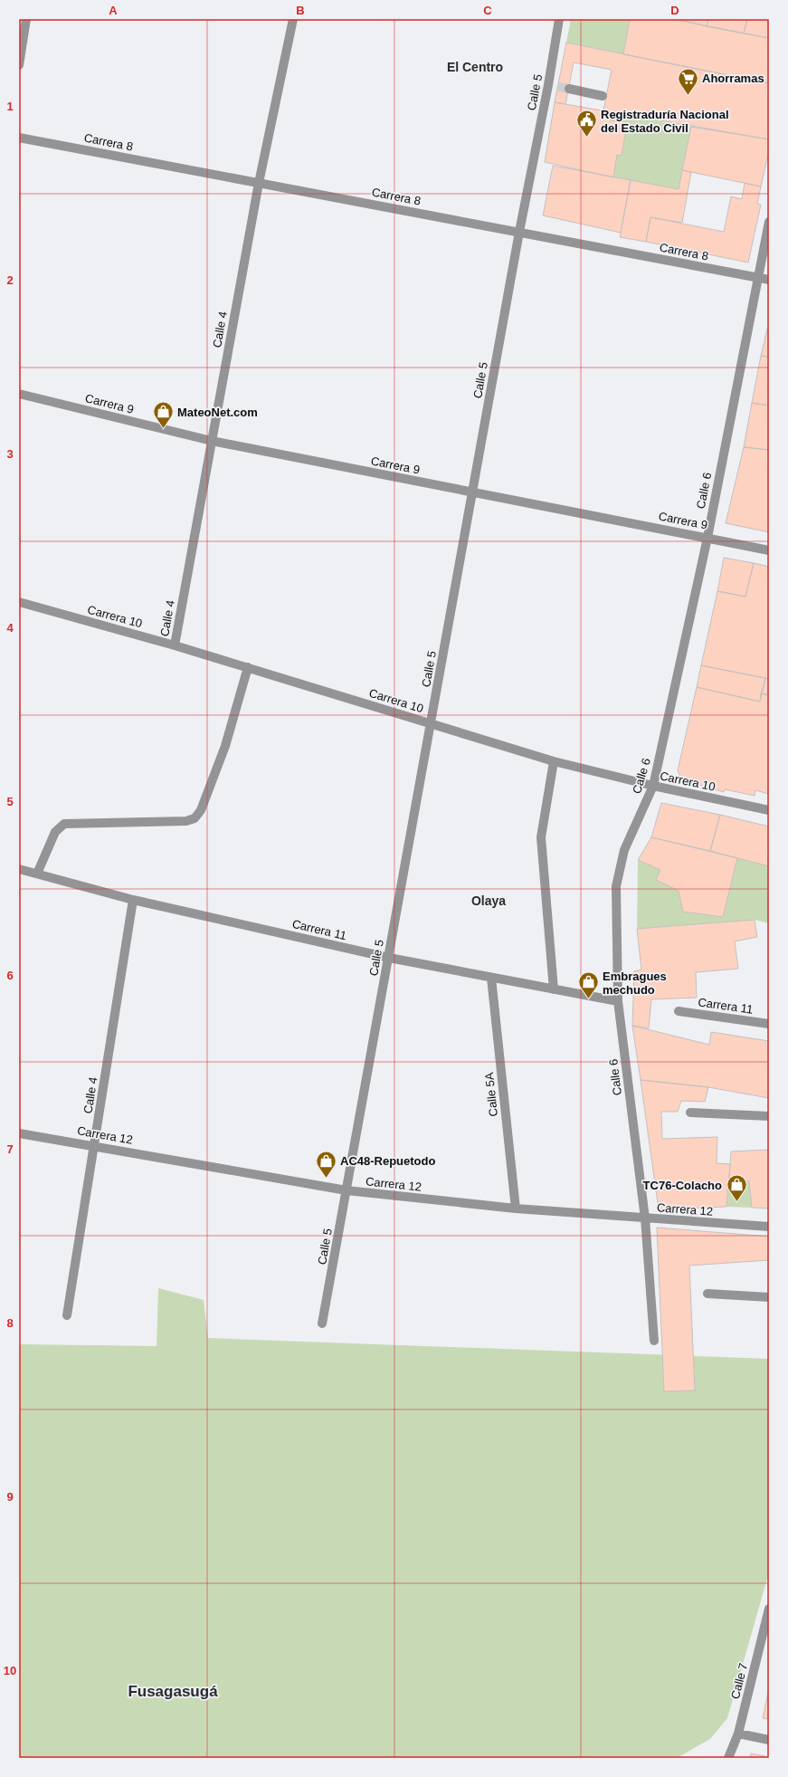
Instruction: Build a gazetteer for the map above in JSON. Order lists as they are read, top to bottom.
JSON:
{
  "streets": {
    "street": [
      "Calle 5",
      "Carrera 8",
      "Calle 4",
      "Carrera 9",
      "Calle 6",
      "Carrera 10",
      "Carrera 11",
      "Calle 5A",
      "Carrera 12",
      "Calle 7"
    ]
  },
  "crossings": [
    ["Calle 5", "Carrera 8"],
    ["Calle 5", "Carrera 9"],
    ["Calle 5", "Carrera 10"],
    ["Calle 5", "Carrera 11"],
    ["Calle 5", "Carrera 12"],
    ["Carrera 8", "Calle 4"],
    ["Carrera 8", "Calle 6"],
    ["Calle 4", "Carrera 9"],
    ["Calle 4", "Carrera 10"],
    ["Calle 4", "Carrera 11"],
    ["Calle 4", "Carrera 12"],
    ["Carrera 9", "Calle 6"],
    ["Calle 6", "Carrera 10"],
    ["Calle 6", "Carrera 11"],
    ["Calle 6", "Carrera 12"],
    ["Carrera 11", "Calle 5A"],
    ["Calle 5A", "Carrera 12"]
  ],
  "districts": ["El Centro", "Olaya", "Fusagasugá"],
  "places": {
    "supermarket": ["Ahorramas"],
    "public building": ["Registraduría Nacional del Estado Civil"],
    "shop": [
      "MateoNet.com",
      "Embragues mechudo",
      "AC48-Repuetodo",
      "TC76-Colacho"
    ]
  },
  "grid": {
    "columns": [
      "A",
      "B",
      "C",
      "D"
    ],
    "rows": [
      "1",
      "2",
      "3",
      "4",
      "5",
      "6",
      "7",
      "8",
      "9",
      "10"
    ]
  }
}
